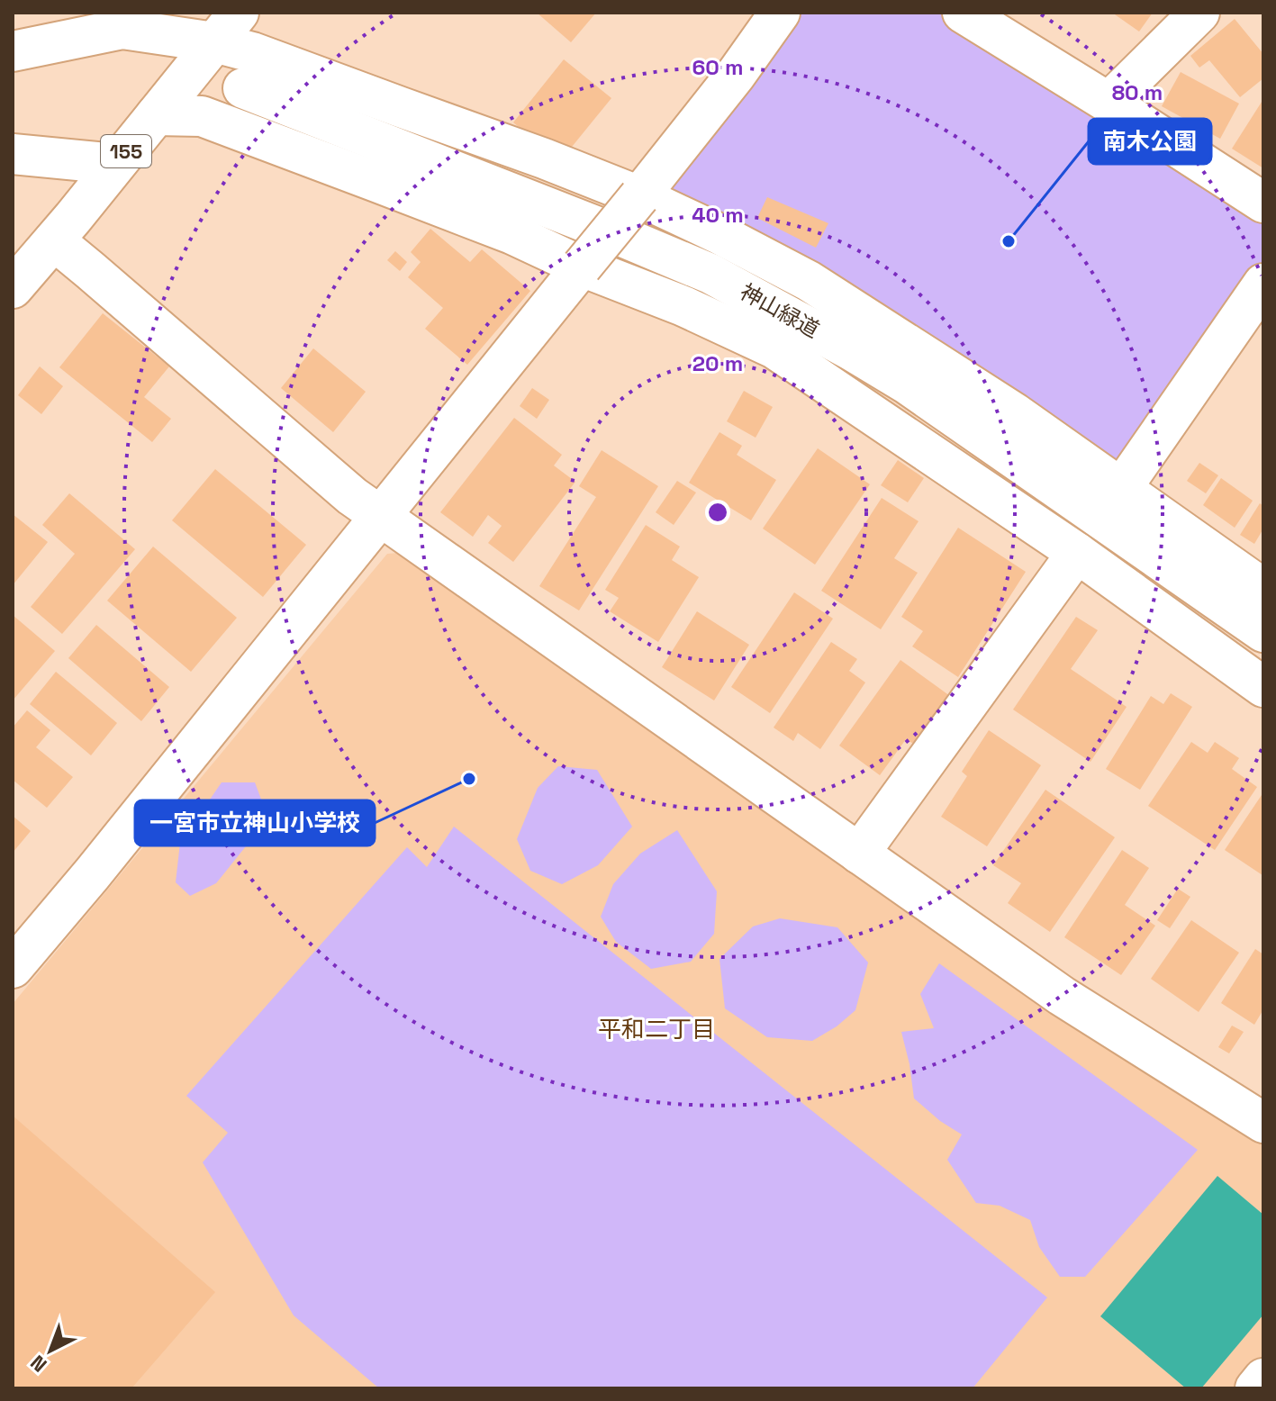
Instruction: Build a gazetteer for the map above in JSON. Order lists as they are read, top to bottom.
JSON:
{
  "streets": {
    "main road": ["155", "神山緑道"]
  },
  "districts": ["平和二丁目"],
  "places": ["南木公園", "一宮市立神山小学校"],
  "north": "bottom left",
  "rings": [
    "60 m",
    "80 m",
    "40 m",
    "20 m"
  ]
}
